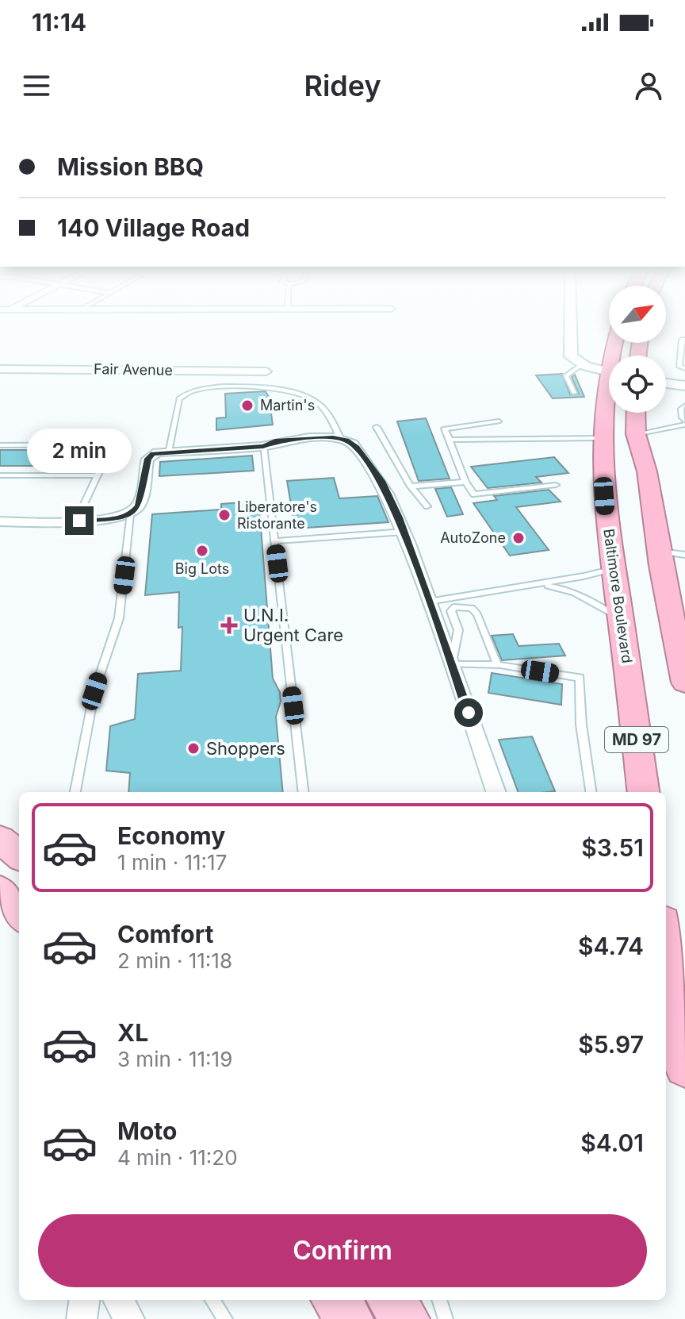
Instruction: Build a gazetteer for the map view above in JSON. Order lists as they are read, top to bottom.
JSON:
{
  "streets": {
    "highway": ["Baltimore Boulevard", "MD 97"],
    "street": ["Fair Avenue"]
  },
  "places": {
    "other": [
      "Martin's",
      "Liberatore's Ristorante",
      "AutoZone",
      "Big Lots",
      "Shoppers"
    ],
    "health": ["U.N.I. Urgent Care"]
  },
  "north": "top right",
  "page": {
    "status": "11:14",
    "header": "Ridey",
    "banner": ["Mission BBQ", "140 Village Road"],
    "bubble": "2 min",
    "list": [
      {
        "name": "Economy",
        "note": "1 min · 11:17",
        "value": "$3.51"
      },
      {
        "name": "Comfort",
        "note": "2 min · 11:18",
        "value": "$4.74"
      },
      {
        "name": "XL",
        "note": "3 min · 11:19",
        "value": "$5.97"
      },
      {
        "name": "Moto",
        "note": "4 min · 11:20",
        "value": "$4.01"
      }
    ],
    "buttons": "Confirm"
  }
}
